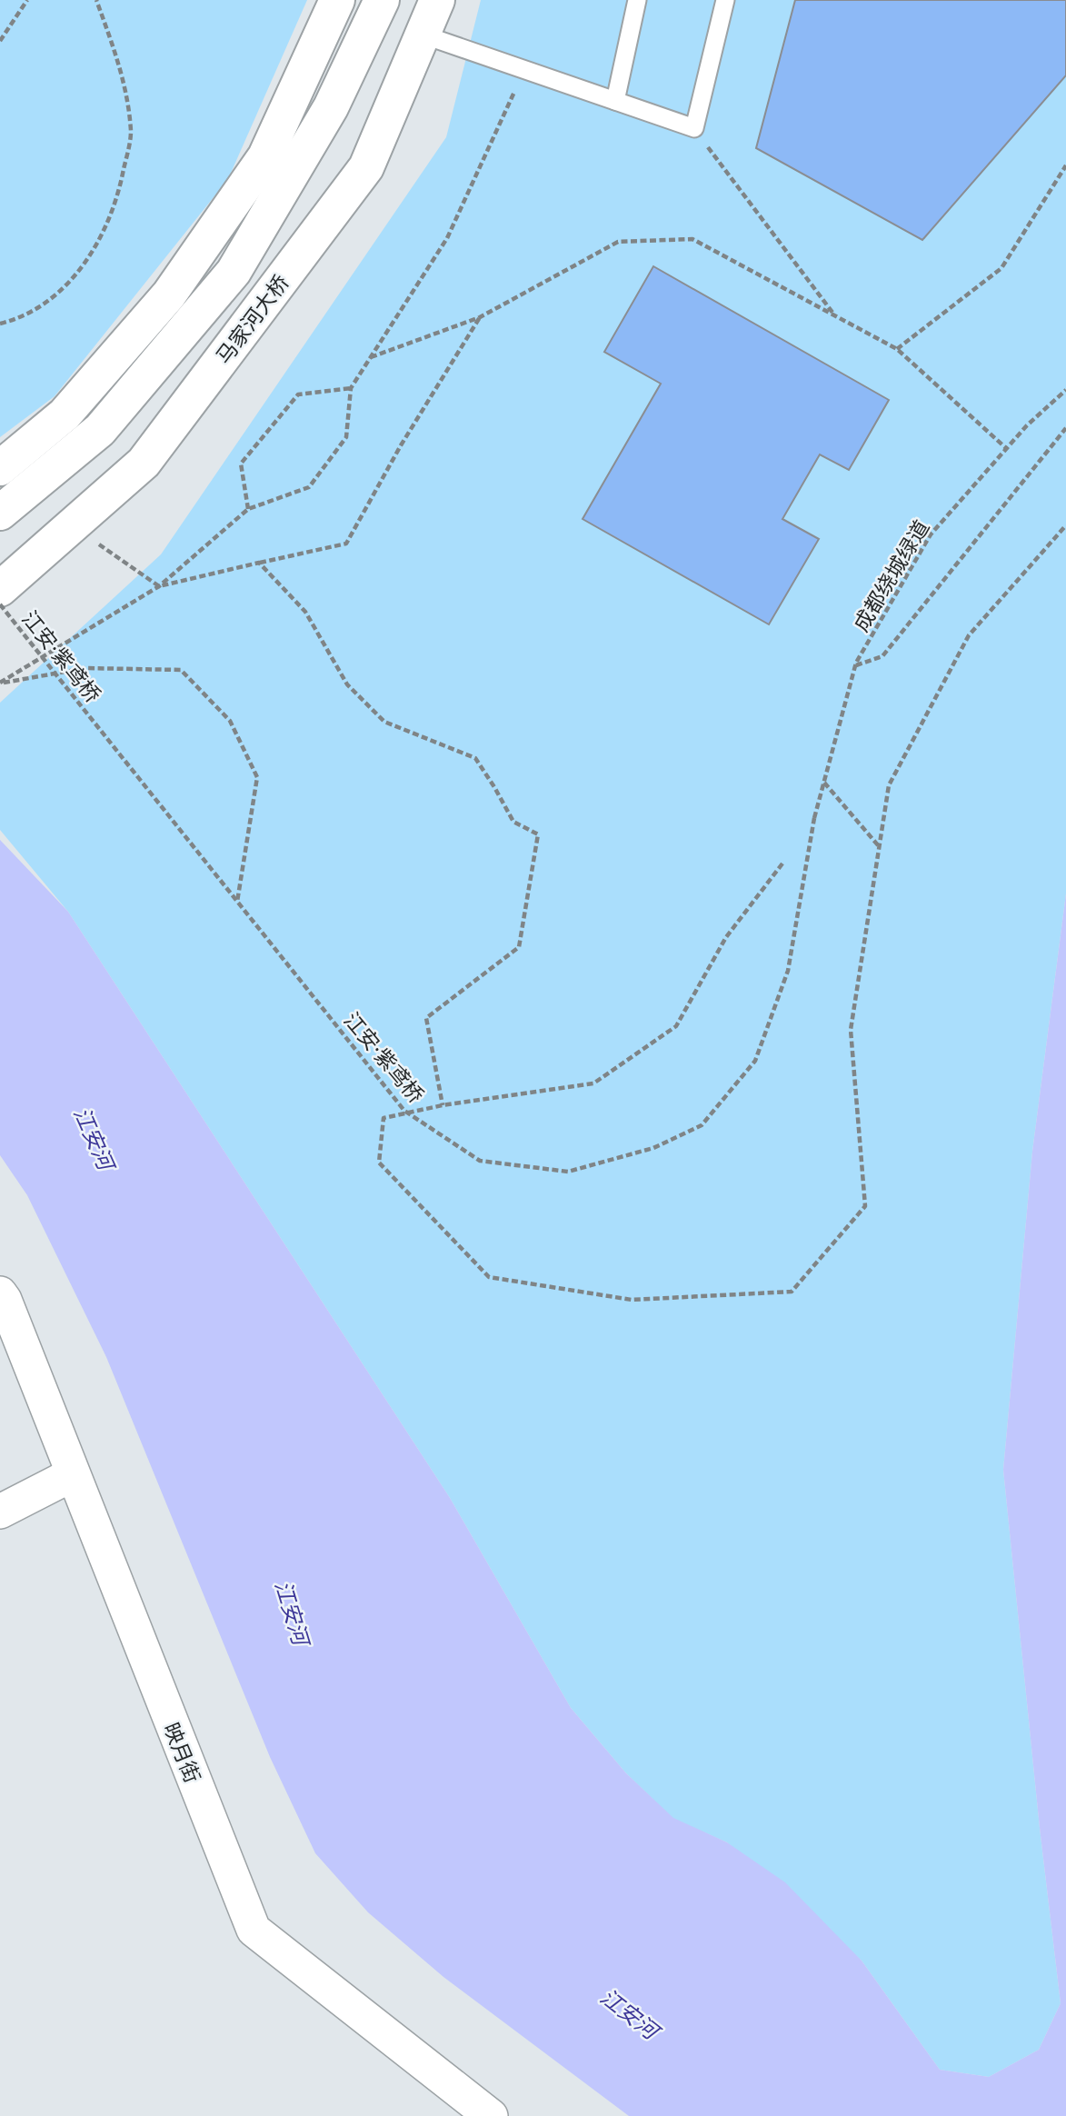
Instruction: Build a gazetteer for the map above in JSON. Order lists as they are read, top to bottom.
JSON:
{
  "streets": {
    "main road": ["马家河大桥"],
    "street": ["映月街"],
    "path": ["成都绕城绿道", "江安·紫鸢桥"]
  },
  "crossings": [
    ["成都绕城绿道", "江安·紫鸢桥"]
  ],
  "water": ["江安河"]
}
